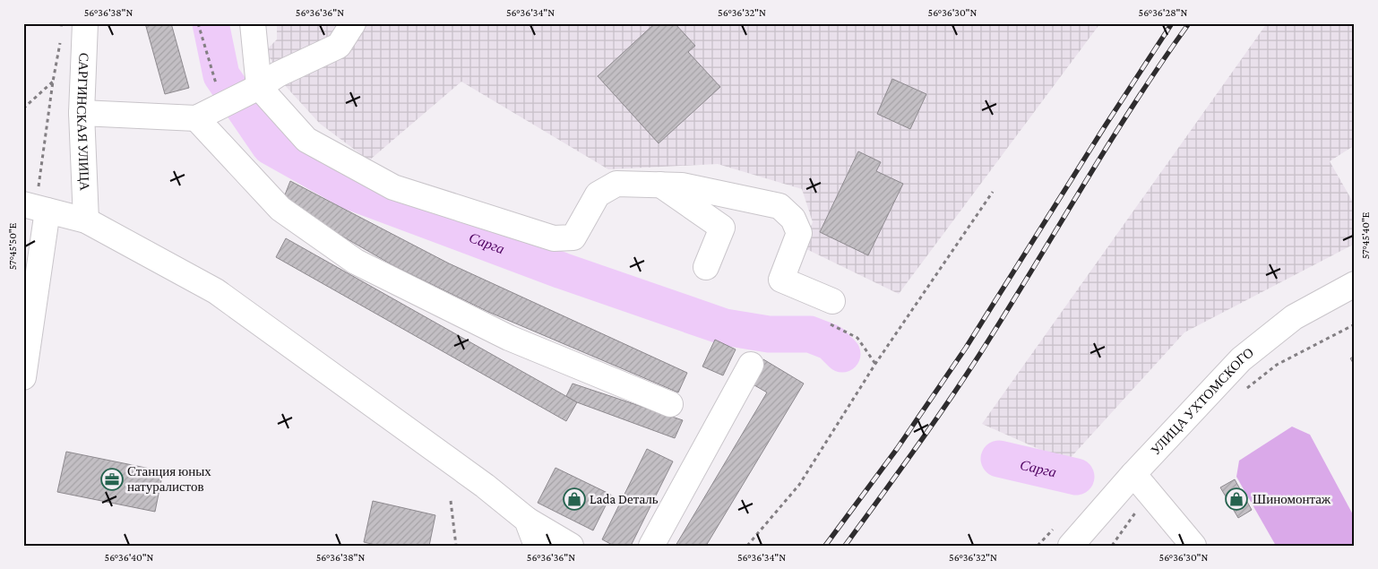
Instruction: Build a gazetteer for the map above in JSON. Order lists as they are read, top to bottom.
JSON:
{
  "streets": {
    "street": ["САРГИНСКАЯ УЛИЦА", "УЛИЦА УХТОМСКОГО"]
  },
  "water": ["Сарга"],
  "places": {
    "office": ["Станция юных натуралистов"],
    "shop": ["Lada Dеталь", "Шиномонтаж"]
  },
  "coordinates": [
    "56°36'38\"N",
    "56°36'36\"N",
    "56°36'34\"N",
    "56°36'32\"N",
    "56°36'30\"N",
    "56°36'28\"N",
    "57°45'40\"E",
    "57°45'50\"E",
    "56°36'40\"N"
  ]
}
